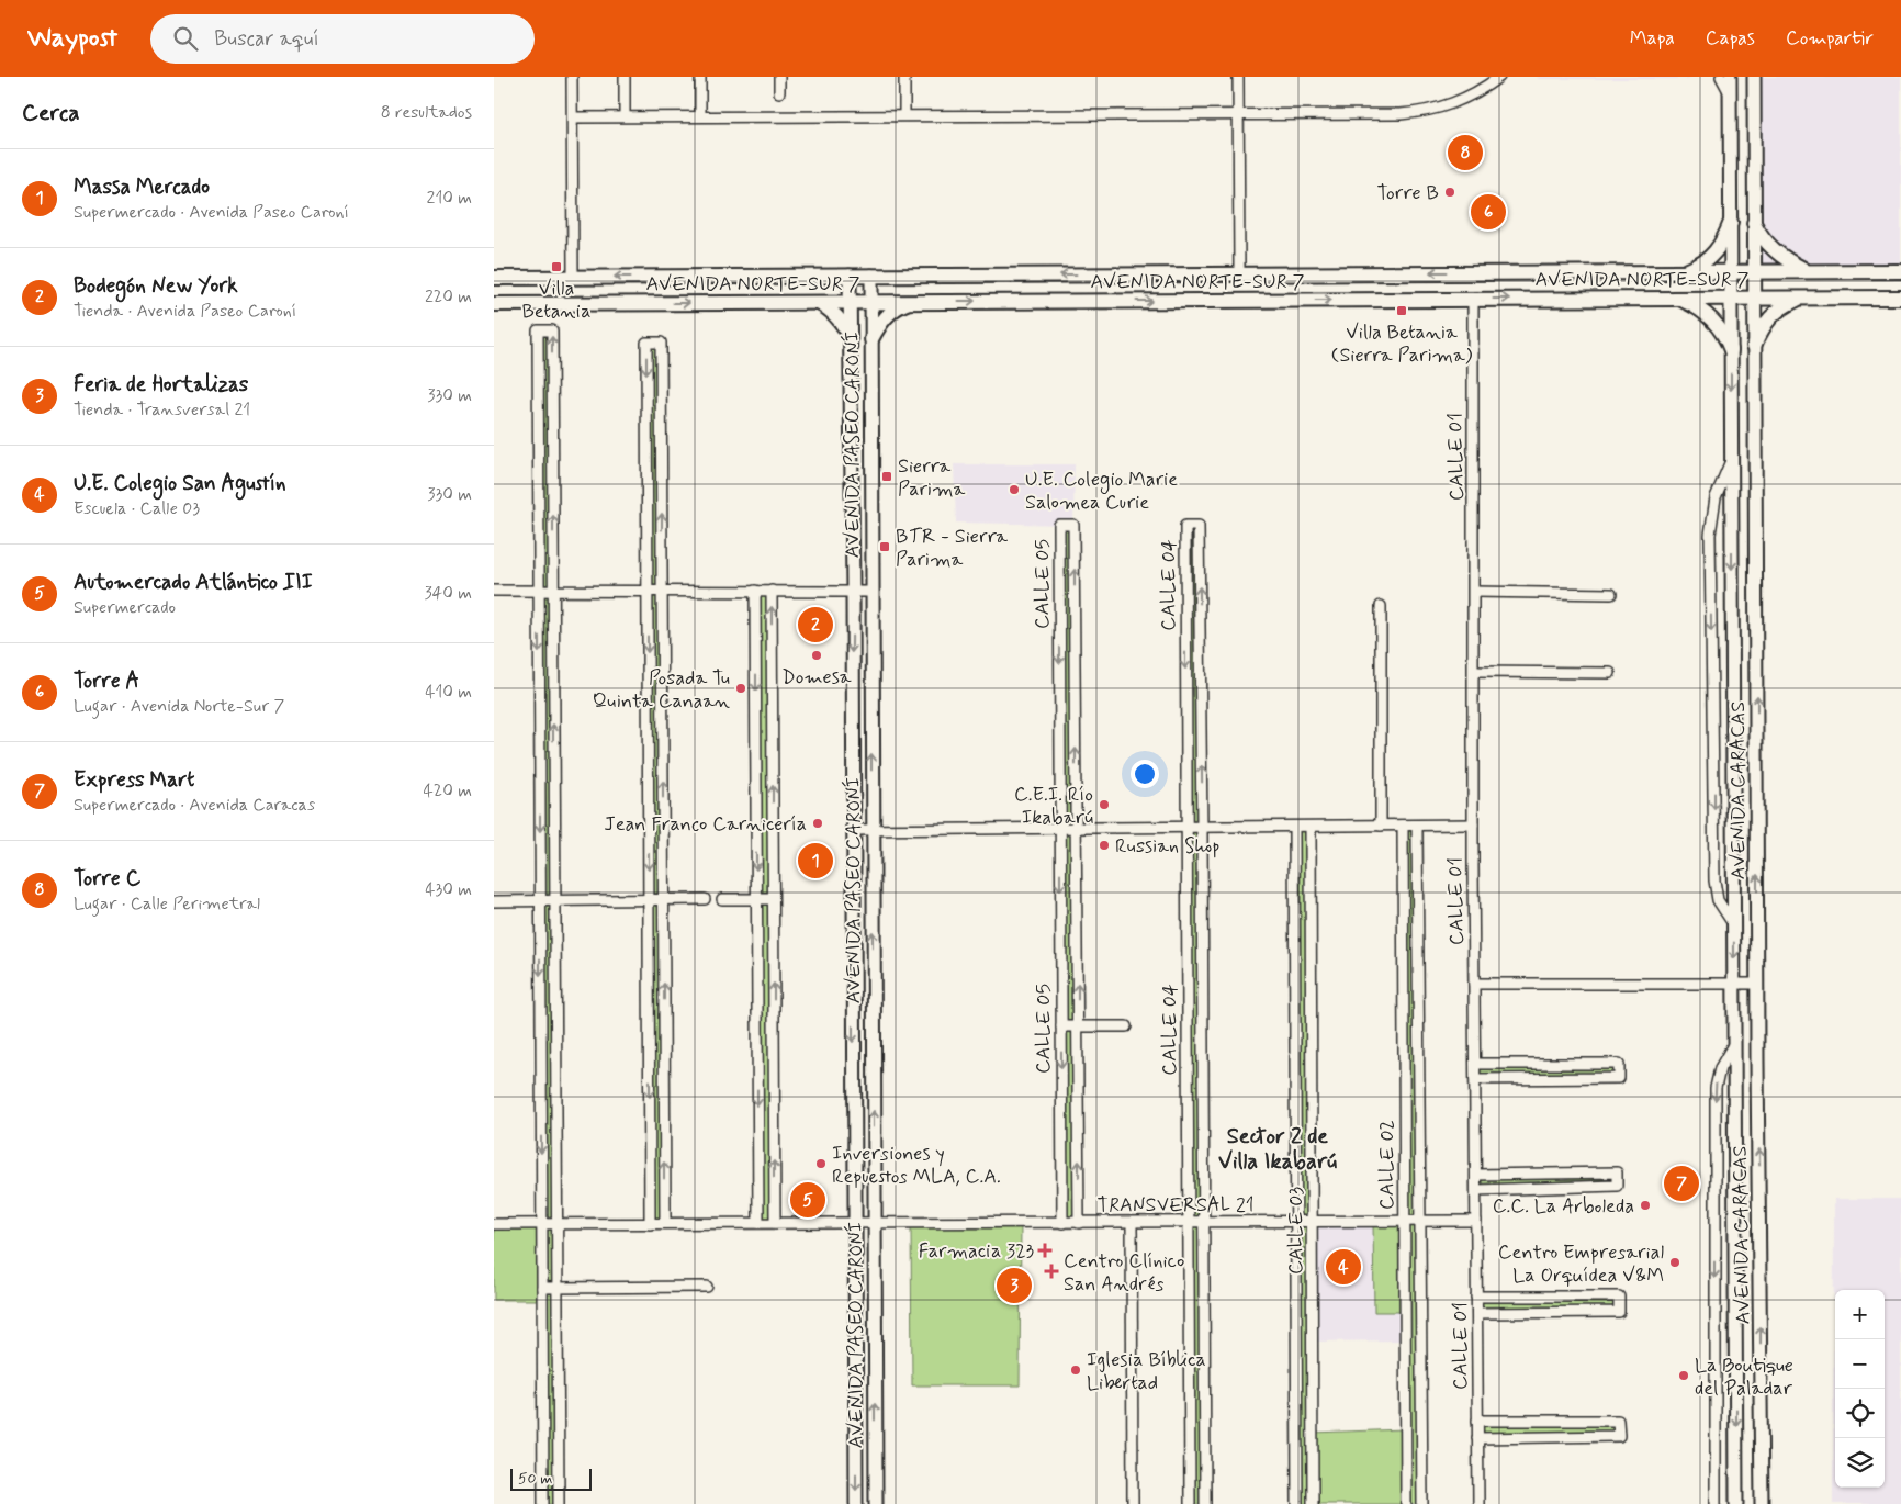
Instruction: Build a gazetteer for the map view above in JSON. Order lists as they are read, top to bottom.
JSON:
{
  "streets": {
    "main road": ["AVENIDA NORTE-SUR 7"],
    "street": [
      "AVENIDA PASEO CARONÍ",
      "CALLE 01",
      "CALLE 05",
      "CALLE 04",
      "AVENIDA CARACAS",
      "CALLE 02",
      "TRANSVERSAL 21",
      "CALLE 03"
    ]
  },
  "crossings": [
    ["AVENIDA NORTE-SUR 7", "AVENIDA PASEO CARONÍ"],
    ["AVENIDA NORTE-SUR 7", "CALLE 01"],
    ["AVENIDA NORTE-SUR 7", "AVENIDA CARACAS"],
    ["AVENIDA PASEO CARONÍ", "TRANSVERSAL 21"],
    ["CALLE 01", "TRANSVERSAL 21"],
    ["CALLE 05", "TRANSVERSAL 21"],
    ["CALLE 04", "TRANSVERSAL 21"],
    ["CALLE 02", "TRANSVERSAL 21"],
    ["TRANSVERSAL 21", "CALLE 03"]
  ],
  "districts": ["Sector 2 de Villa Ikabarú"],
  "places": {
    "other": [
      "Torre B",
      "U.E. Colegio Marie Salomea Curie",
      "Domesa",
      "Posada Tu Quinta Canaan",
      "C.E.I. Río Ikabarú",
      "Jean Franco Carnicería",
      "Russian Shop",
      "Inversiones y Repuestos MLA, C.A.",
      "C.C. La Arboleda",
      "Centro Empresarial La Orquídea V&M",
      "Iglesia Bíblica Libertad",
      "La Boutique del Paladar"
    ],
    "transit": [
      "Villa Betania",
      "Villa Betania (Sierra Parima)",
      "Sierra Parima",
      "BTR - Sierra Parima"
    ],
    "health": ["Farmacia 323", "Centro Clínico San Andrés"]
  },
  "scale_bar": "50 m",
  "page": {
    "header": "Waypost",
    "search": "Buscar aquí",
    "nav": ["Mapa", "Capas", "Compartir"],
    "heading": ["Cerca", "8 resultados"],
    "pins": [
      "8",
      "6",
      "2",
      "1",
      "7",
      "5",
      "4",
      "3"
    ],
    "list": [
      {
        "mark": "1",
        "name": "Massa Mercado",
        "note": "Supermercado · Avenida Paseo Caroní",
        "value": "210 m"
      },
      {
        "mark": "2",
        "name": "Bodegón New York",
        "note": "Tienda · Avenida Paseo Caroní",
        "value": "220 m"
      },
      {
        "mark": "3",
        "name": "Feria de Hortalizas",
        "note": "Tienda · Transversal 21",
        "value": "330 m"
      },
      {
        "mark": "4",
        "name": "U.E. Colegio San Agustín",
        "note": "Escuela · Calle 03",
        "value": "330 m"
      },
      {
        "mark": "5",
        "name": "Automercado Atlántico III",
        "note": "Supermercado",
        "value": "340 m"
      },
      {
        "mark": "6",
        "name": "Torre A",
        "note": "Lugar · Avenida Norte-Sur 7",
        "value": "410 m"
      },
      {
        "mark": "7",
        "name": "Express Mart",
        "note": "Supermercado · Avenida Caracas",
        "value": "420 m"
      },
      {
        "mark": "8",
        "name": "Torre C",
        "note": "Lugar · Calle Perimetral",
        "value": "430 m"
      }
    ],
    "map_buttons": ["+", "−"],
    "scale": "50 m"
  }
}
